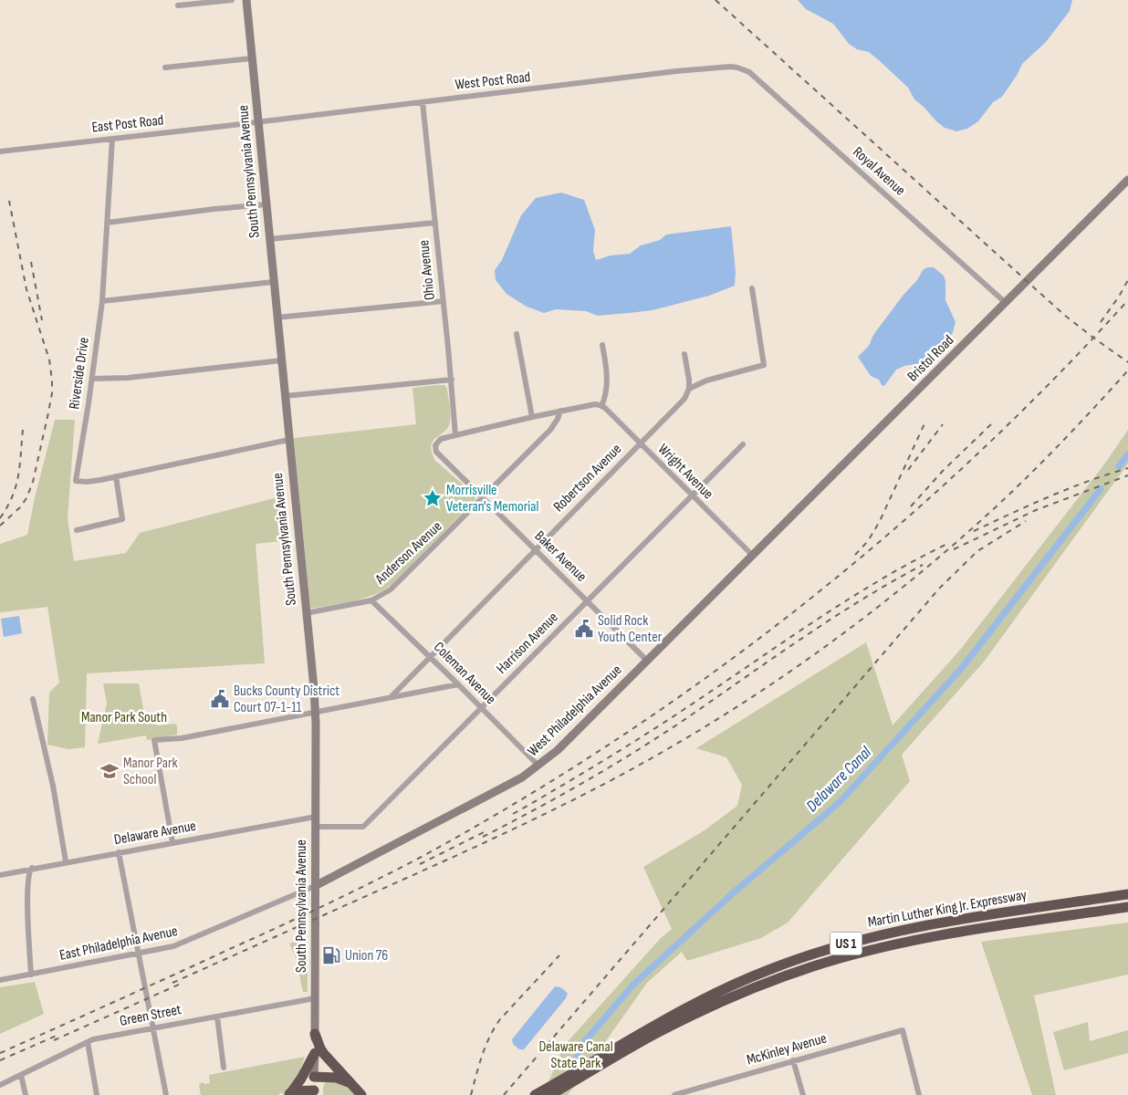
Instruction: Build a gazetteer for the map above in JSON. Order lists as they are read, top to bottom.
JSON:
{
  "streets": {
    "highway": ["Martin Luther King Jr. Expressway", "US 1"],
    "main road": ["South Pennsylvania Avenue", "Bristol Road", "West Philadelphia Avenue"],
    "street": [
      "West Post Road",
      "East Post Road",
      "Royal Avenue",
      "Ohio Avenue",
      "Riverside Drive",
      "Wright Avenue",
      "Robertson Avenue",
      "Anderson Avenue",
      "Baker Avenue",
      "Harrison Avenue",
      "Coleman Avenue",
      "Delaware Avenue",
      "East Philadelphia Avenue",
      "Green Street",
      "McKinley Avenue"
    ]
  },
  "crossings": [
    ["West Post Road", "East Post Road"],
    ["West Post Road", "South Pennsylvania Avenue"],
    ["West Post Road", "Royal Avenue"],
    ["West Post Road", "Ohio Avenue"],
    ["East Post Road", "South Pennsylvania Avenue"],
    ["East Post Road", "Riverside Drive"],
    ["South Pennsylvania Avenue", "Anderson Avenue"],
    ["South Pennsylvania Avenue", "Harrison Avenue"],
    ["South Pennsylvania Avenue", "West Philadelphia Avenue"],
    ["South Pennsylvania Avenue", "Delaware Avenue"],
    ["South Pennsylvania Avenue", "East Philadelphia Avenue"],
    ["South Pennsylvania Avenue", "Green Street"],
    ["Royal Avenue", "Bristol Road"],
    ["Ohio Avenue", "Baker Avenue"],
    ["Bristol Road", "Wright Avenue"],
    ["Bristol Road", "West Philadelphia Avenue"],
    ["Wright Avenue", "Robertson Avenue"],
    ["Wright Avenue", "Harrison Avenue"],
    ["Wright Avenue", "West Philadelphia Avenue"],
    ["Robertson Avenue", "Baker Avenue"],
    ["Robertson Avenue", "Coleman Avenue"],
    ["Anderson Avenue", "Baker Avenue"],
    ["Anderson Avenue", "Coleman Avenue"],
    ["Baker Avenue", "Harrison Avenue"],
    ["Baker Avenue", "West Philadelphia Avenue"],
    ["Harrison Avenue", "Coleman Avenue"],
    ["Coleman Avenue", "West Philadelphia Avenue"],
    ["West Philadelphia Avenue", "East Philadelphia Avenue"]
  ],
  "water": ["Delaware Canal"],
  "parks": ["Manor Park South", "Delaware Canal State Park"],
  "places": {
    "place": ["Morrisville Veteran's Memorial"],
    "public building": ["Solid Rock Youth Center", "Bucks County District Court 07-1-11"],
    "school or university": ["Manor Park School"],
    "fuel station": ["Union 76"]
  }
}
